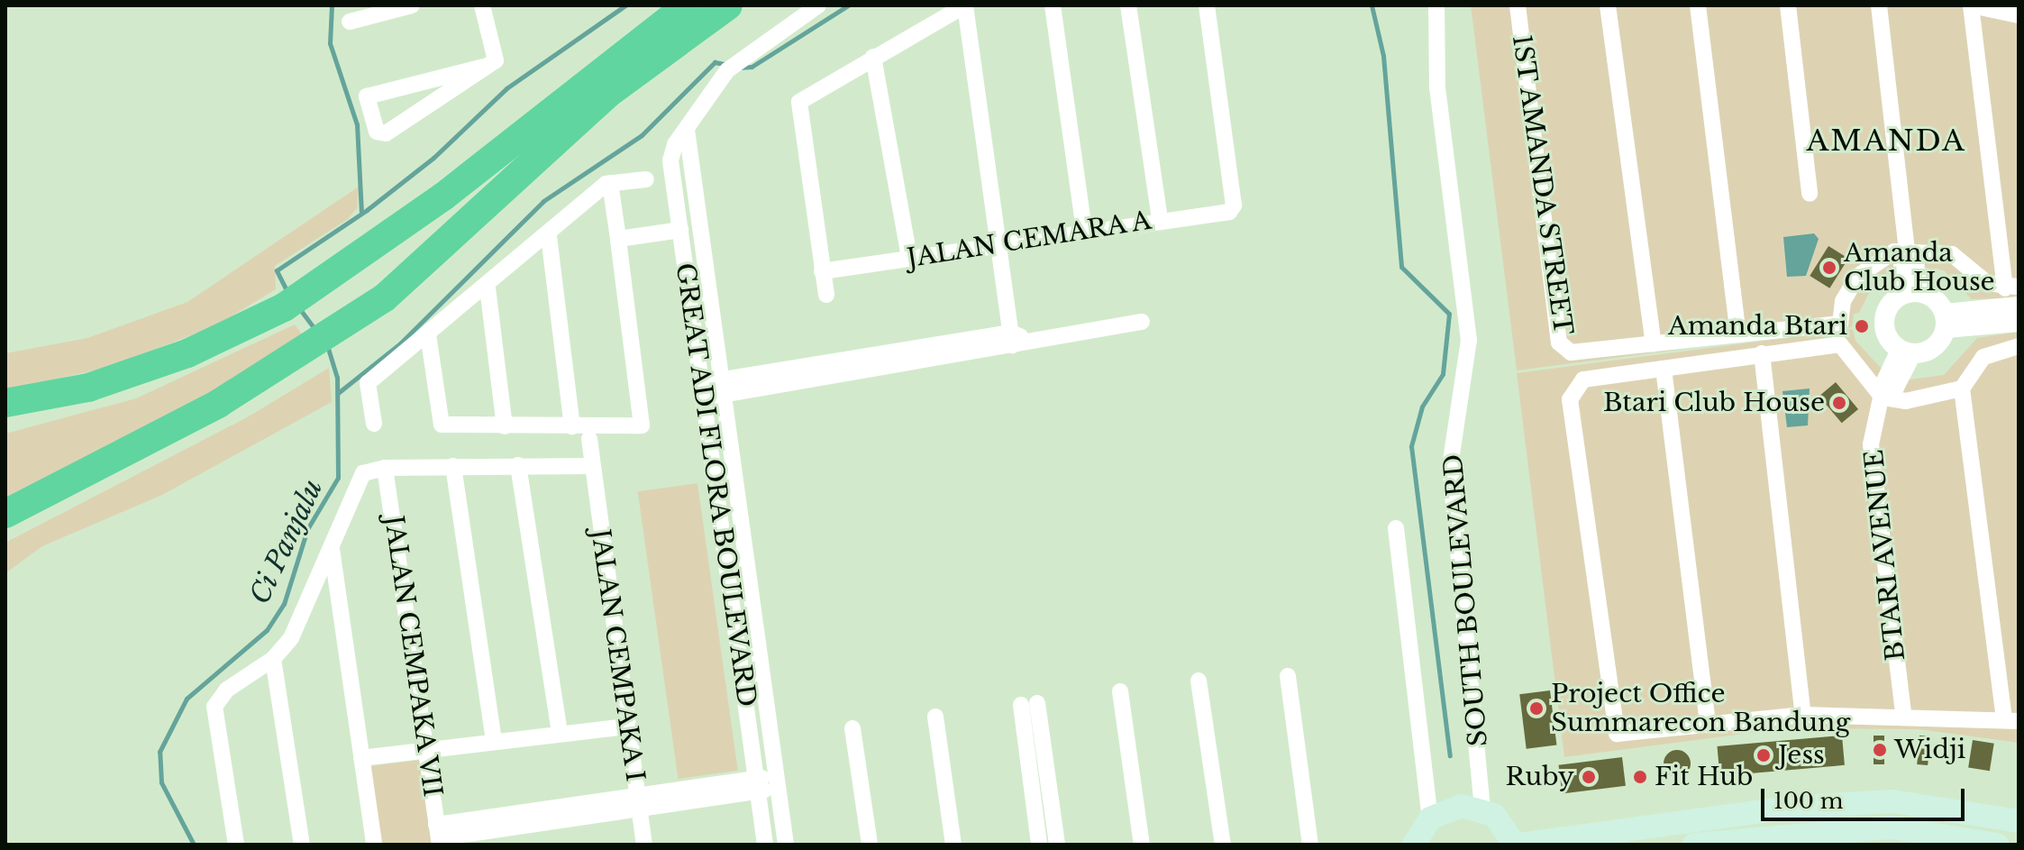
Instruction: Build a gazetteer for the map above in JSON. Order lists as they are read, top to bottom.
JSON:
{
  "streets": {
    "street": [
      "1ST AMANDA STREET",
      "JALAN CEMARA A",
      "GREAT ADI FLORA BOULEVARD",
      "BTARI AVENUE",
      "SOUTH BOULEVARD",
      "JALAN CEMPAKA I",
      "JALAN CEMPAKA VII"
    ]
  },
  "districts": ["AMANDA"],
  "water": ["Ci Panjalu"],
  "places": [
    "Amanda Club House",
    "Amanda Btari",
    "Btari Club House",
    "Project Office Summarecon Bandung",
    "Widji",
    "Jess",
    "Ruby",
    "Fit Hub"
  ],
  "scale_bar": "100 m"
}
